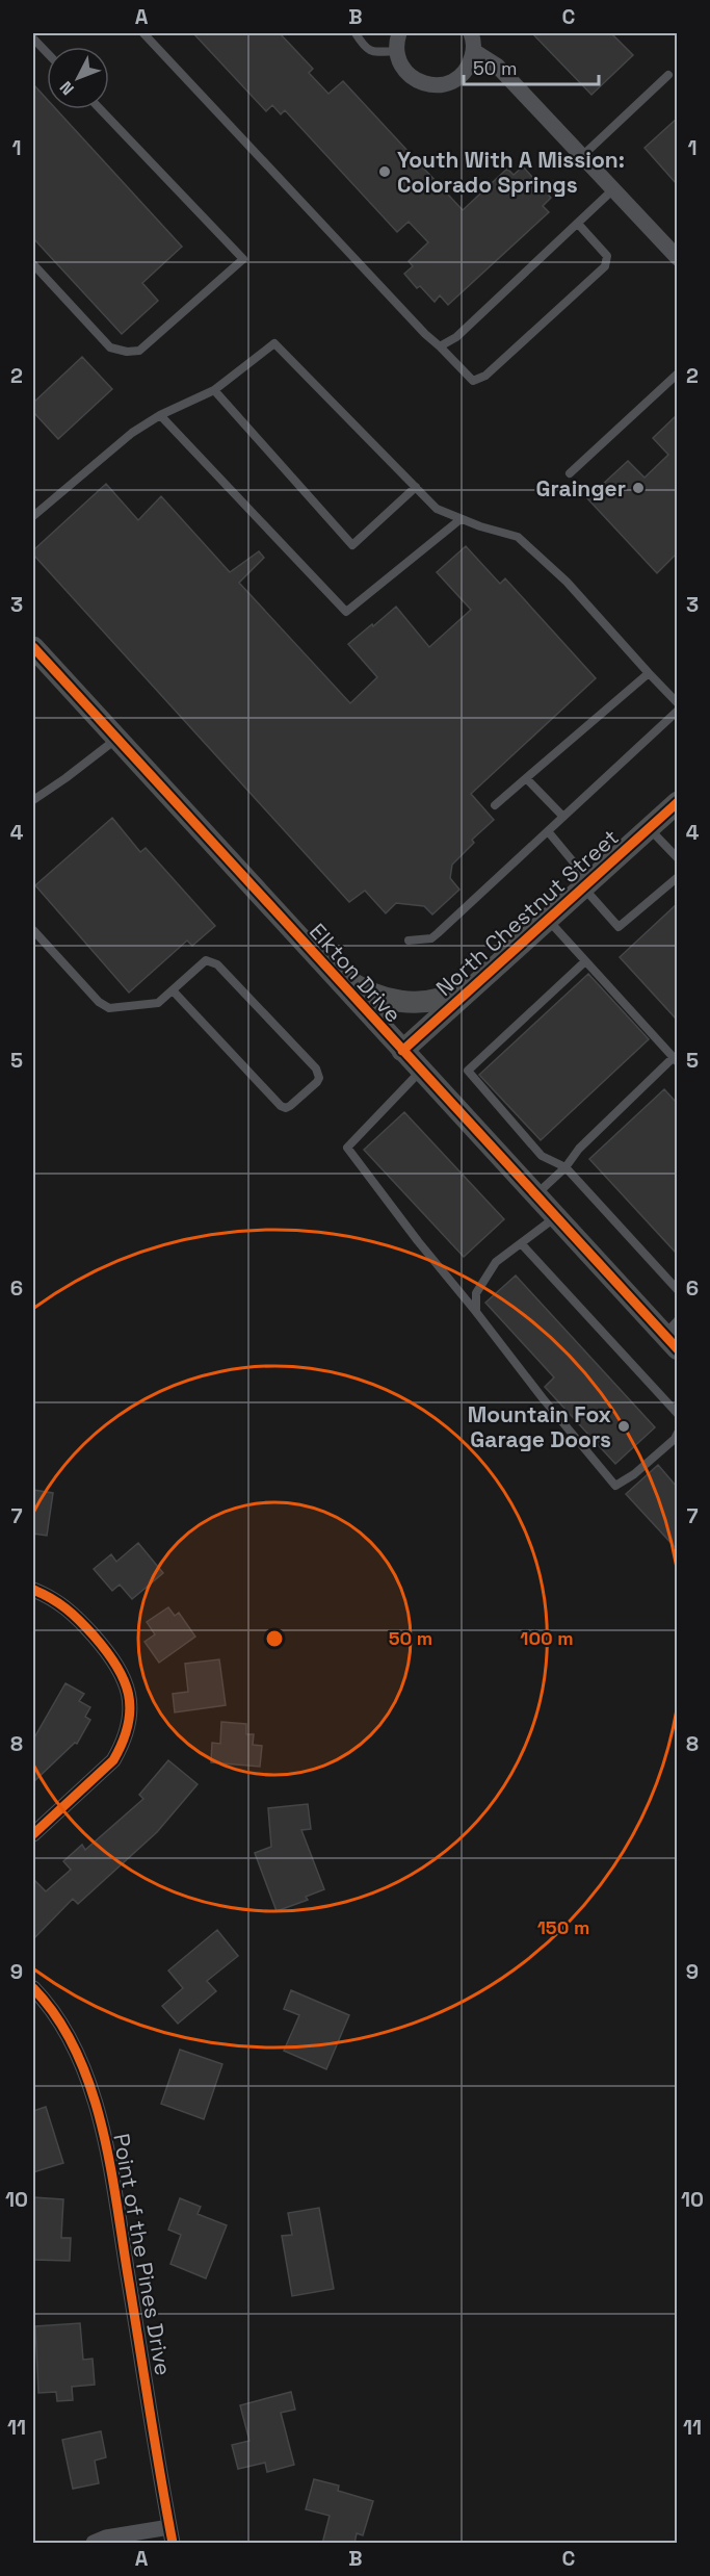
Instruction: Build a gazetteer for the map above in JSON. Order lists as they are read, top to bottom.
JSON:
{
  "streets": {
    "street": ["North Chestnut Street", "Elkton Drive", "Point of the Pines Drive"]
  },
  "crossings": [
    ["North Chestnut Street", "Elkton Drive"]
  ],
  "places": ["Youth With A Mission: Colorado Springs", "Grainger", "Mountain Fox Garage Doors"],
  "scale_bar": "50 m",
  "north": "bottom left",
  "grid": {
    "columns": ["A", "B", "C"],
    "rows": [
      "1",
      "2",
      "3",
      "4",
      "5",
      "6",
      "7",
      "8",
      "9",
      "10",
      "11"
    ]
  },
  "rings": ["50 m", "100 m", "150 m"]
}
